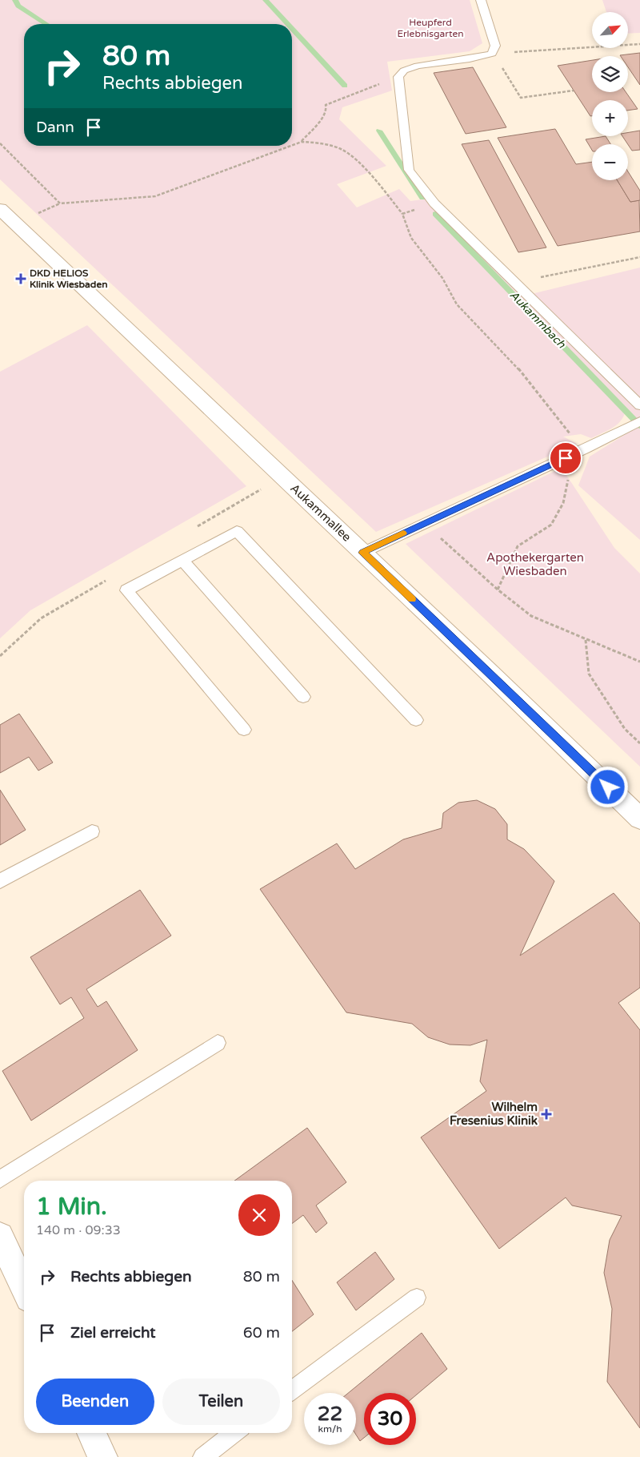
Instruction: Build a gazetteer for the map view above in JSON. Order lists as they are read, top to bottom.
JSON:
{
  "streets": {
    "street": ["Aukammallee"]
  },
  "water": ["Aukammbach"],
  "parks": ["Heupferd Erlebnisgarten", "Apothekergarten Wiesbaden"],
  "places": {
    "health": ["DKD HELIOS Klinik Wiesbaden", "Wilhelm Fresenius Klinik"]
  },
  "north": "top right",
  "page": {
    "map_buttons": ["+", "−"],
    "turn": ["80 m", "Rechts abbiegen"],
    "then": "Dann",
    "heading": ["1 Min.", "140 m · 09:33"],
    "list": [
      {
        "name": "Rechts abbiegen",
        "value": "80 m"
      },
      {
        "name": "Ziel erreicht",
        "value": "60 m"
      }
    ],
    "buttons": ["Beenden", "Teilen"],
    "speed": "22 km/h",
    "limit": "30"
  }
}
